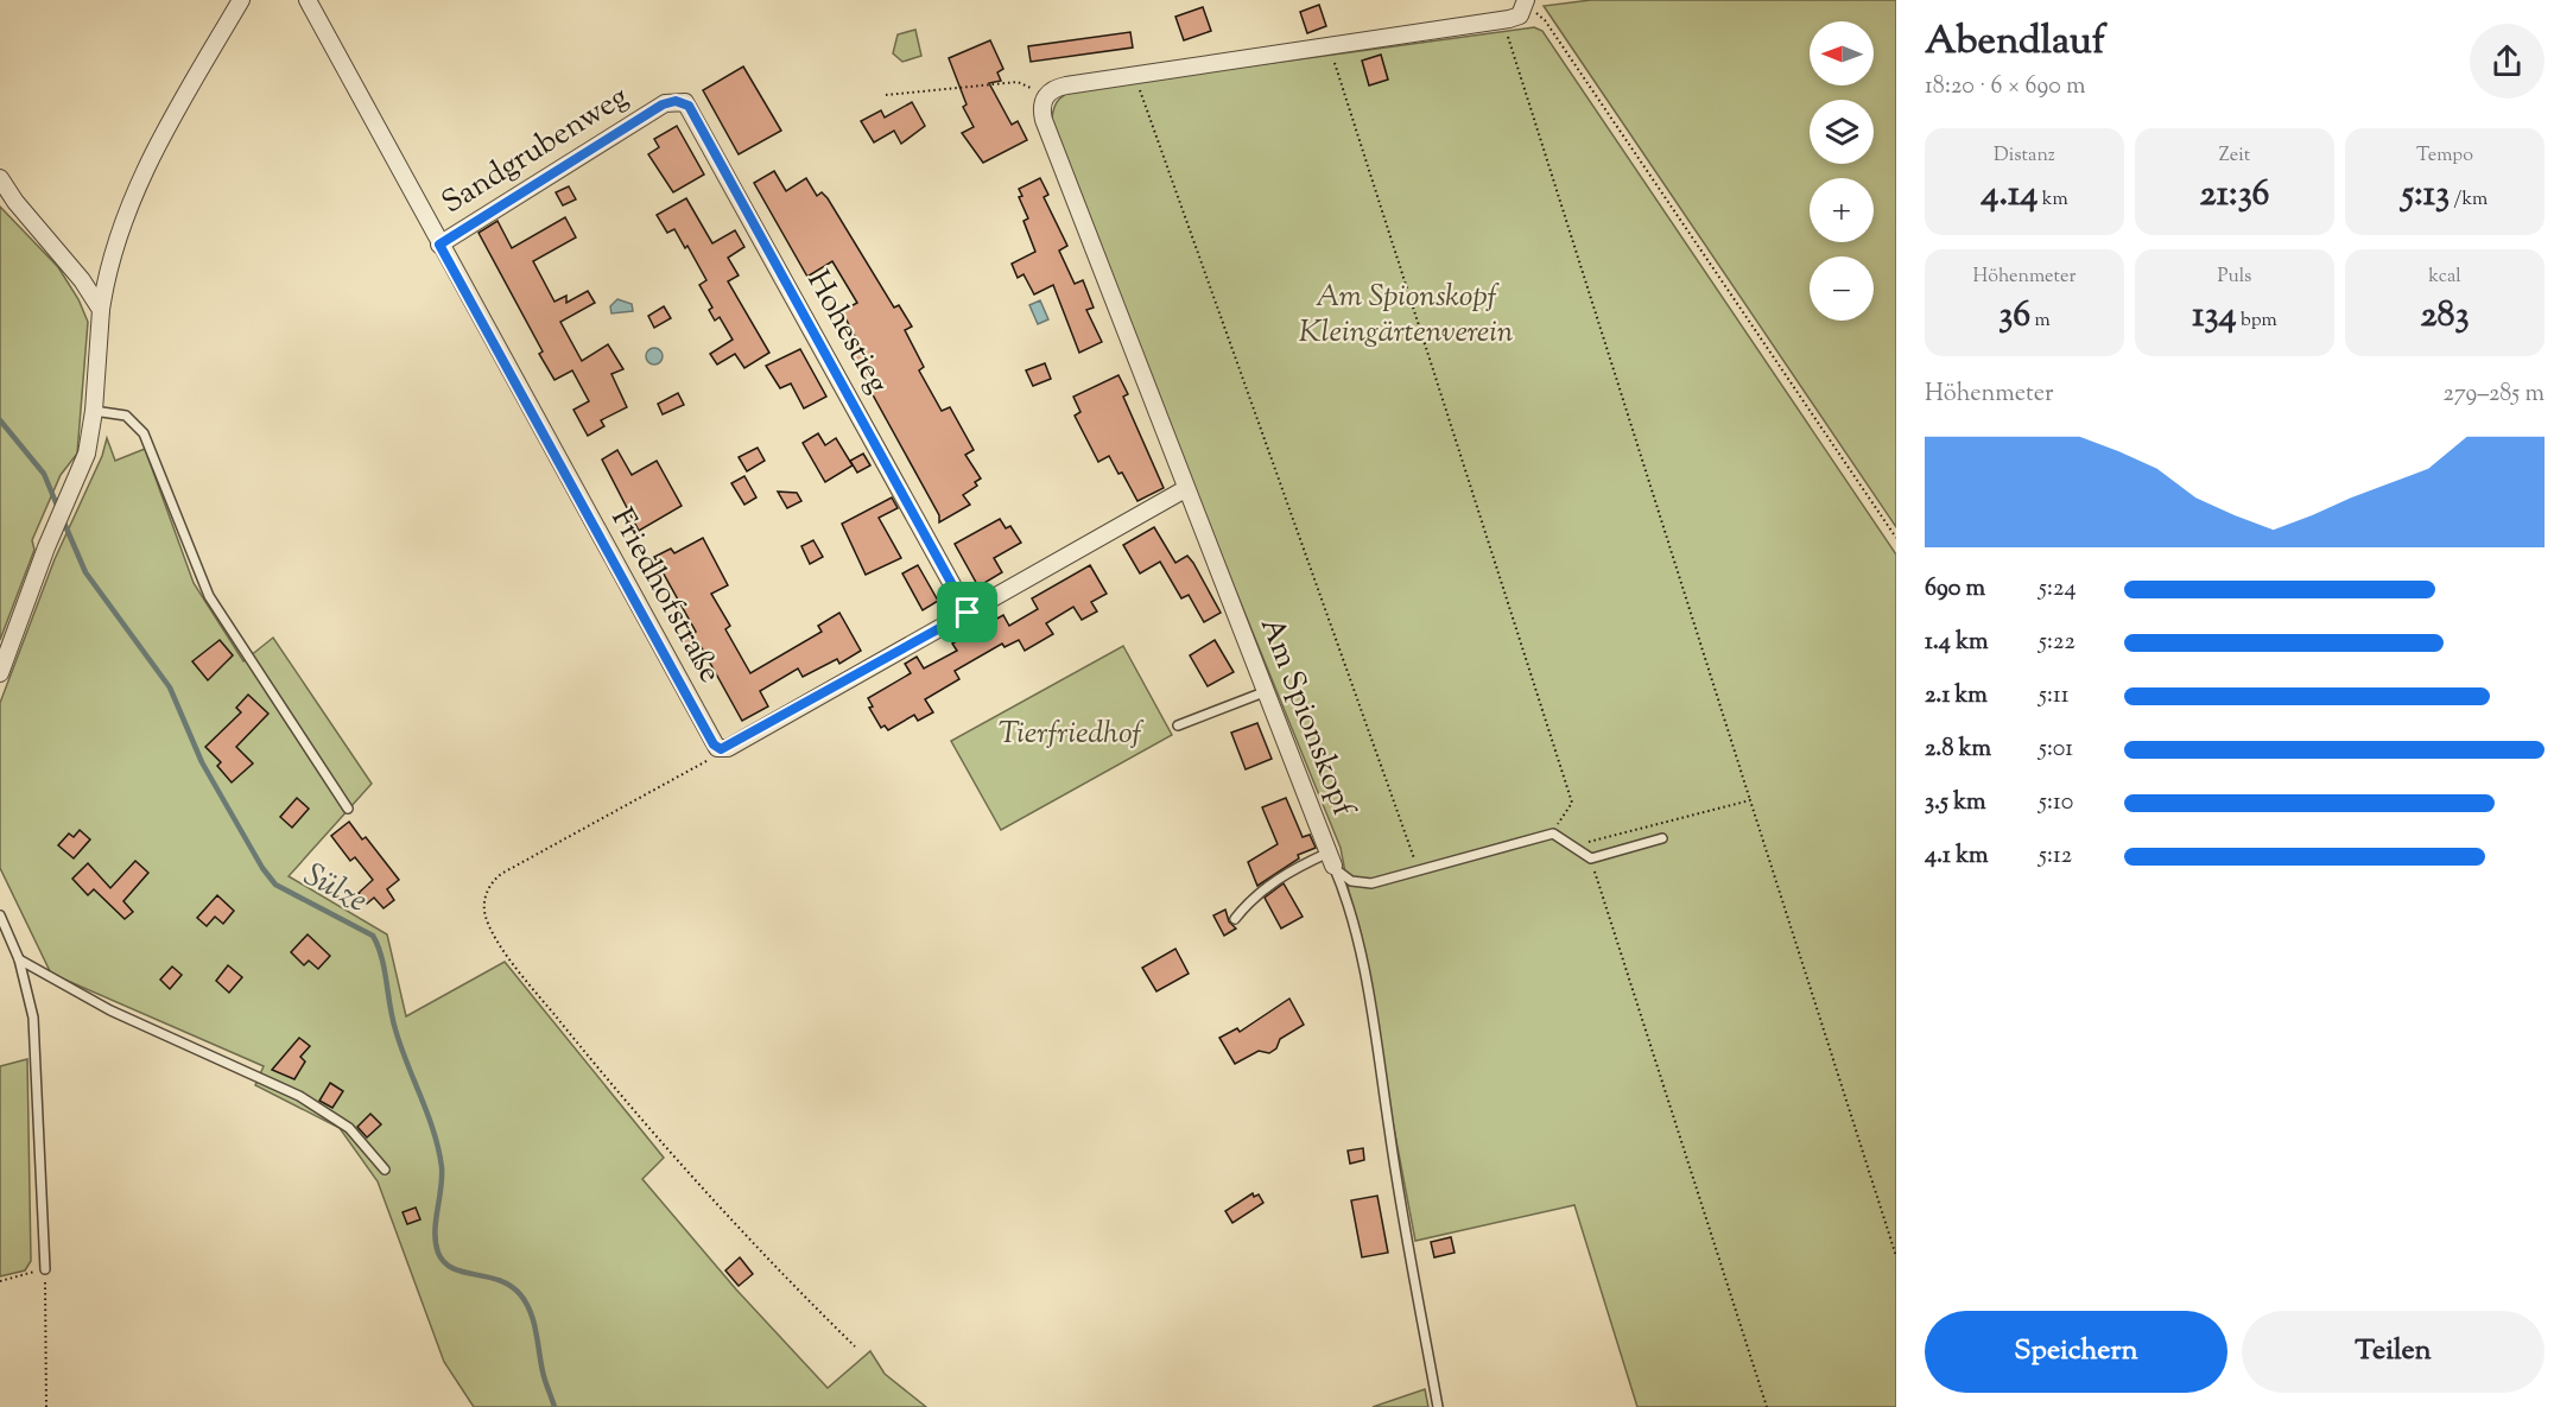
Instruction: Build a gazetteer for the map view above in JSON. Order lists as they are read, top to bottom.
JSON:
{
  "streets": {
    "street": [
      "Sandgrubenweg",
      "Hohestieg",
      "Friedhofstraße",
      "Am Spionskopf"
    ]
  },
  "crossings": [
    ["Sandgrubenweg", "Hohestieg"],
    ["Sandgrubenweg", "Friedhofstraße"]
  ],
  "water": ["Sülze"],
  "parks": ["Am Spionskopf Kleingärtenverein", "Tierfriedhof"],
  "north": "left",
  "page": {
    "heading": ["Abendlauf", "18:20 · 6 × 690 m"],
    "map_buttons": ["+", "−"],
    "stats": [
      ["Distanz", "4.14 km"],
      ["Zeit", "21:36"],
      ["Tempo", "5:13 /km"],
      ["Höhenmeter", "36 m"],
      ["Puls", "134 bpm"],
      ["kcal", "283"]
    ],
    "chart": ["Höhenmeter", "279–285 m"],
    "list": [
      {
        "name": "690 m",
        "note": "5:24"
      },
      {
        "name": "1.4 km",
        "note": "5:22"
      },
      {
        "name": "2.1 km",
        "note": "5:11"
      },
      {
        "name": "2.8 km",
        "note": "5:01"
      },
      {
        "name": "3.5 km",
        "note": "5:10"
      },
      {
        "name": "4.1 km",
        "note": "5:12"
      }
    ],
    "buttons": ["Speichern", "Teilen"]
  }
}
